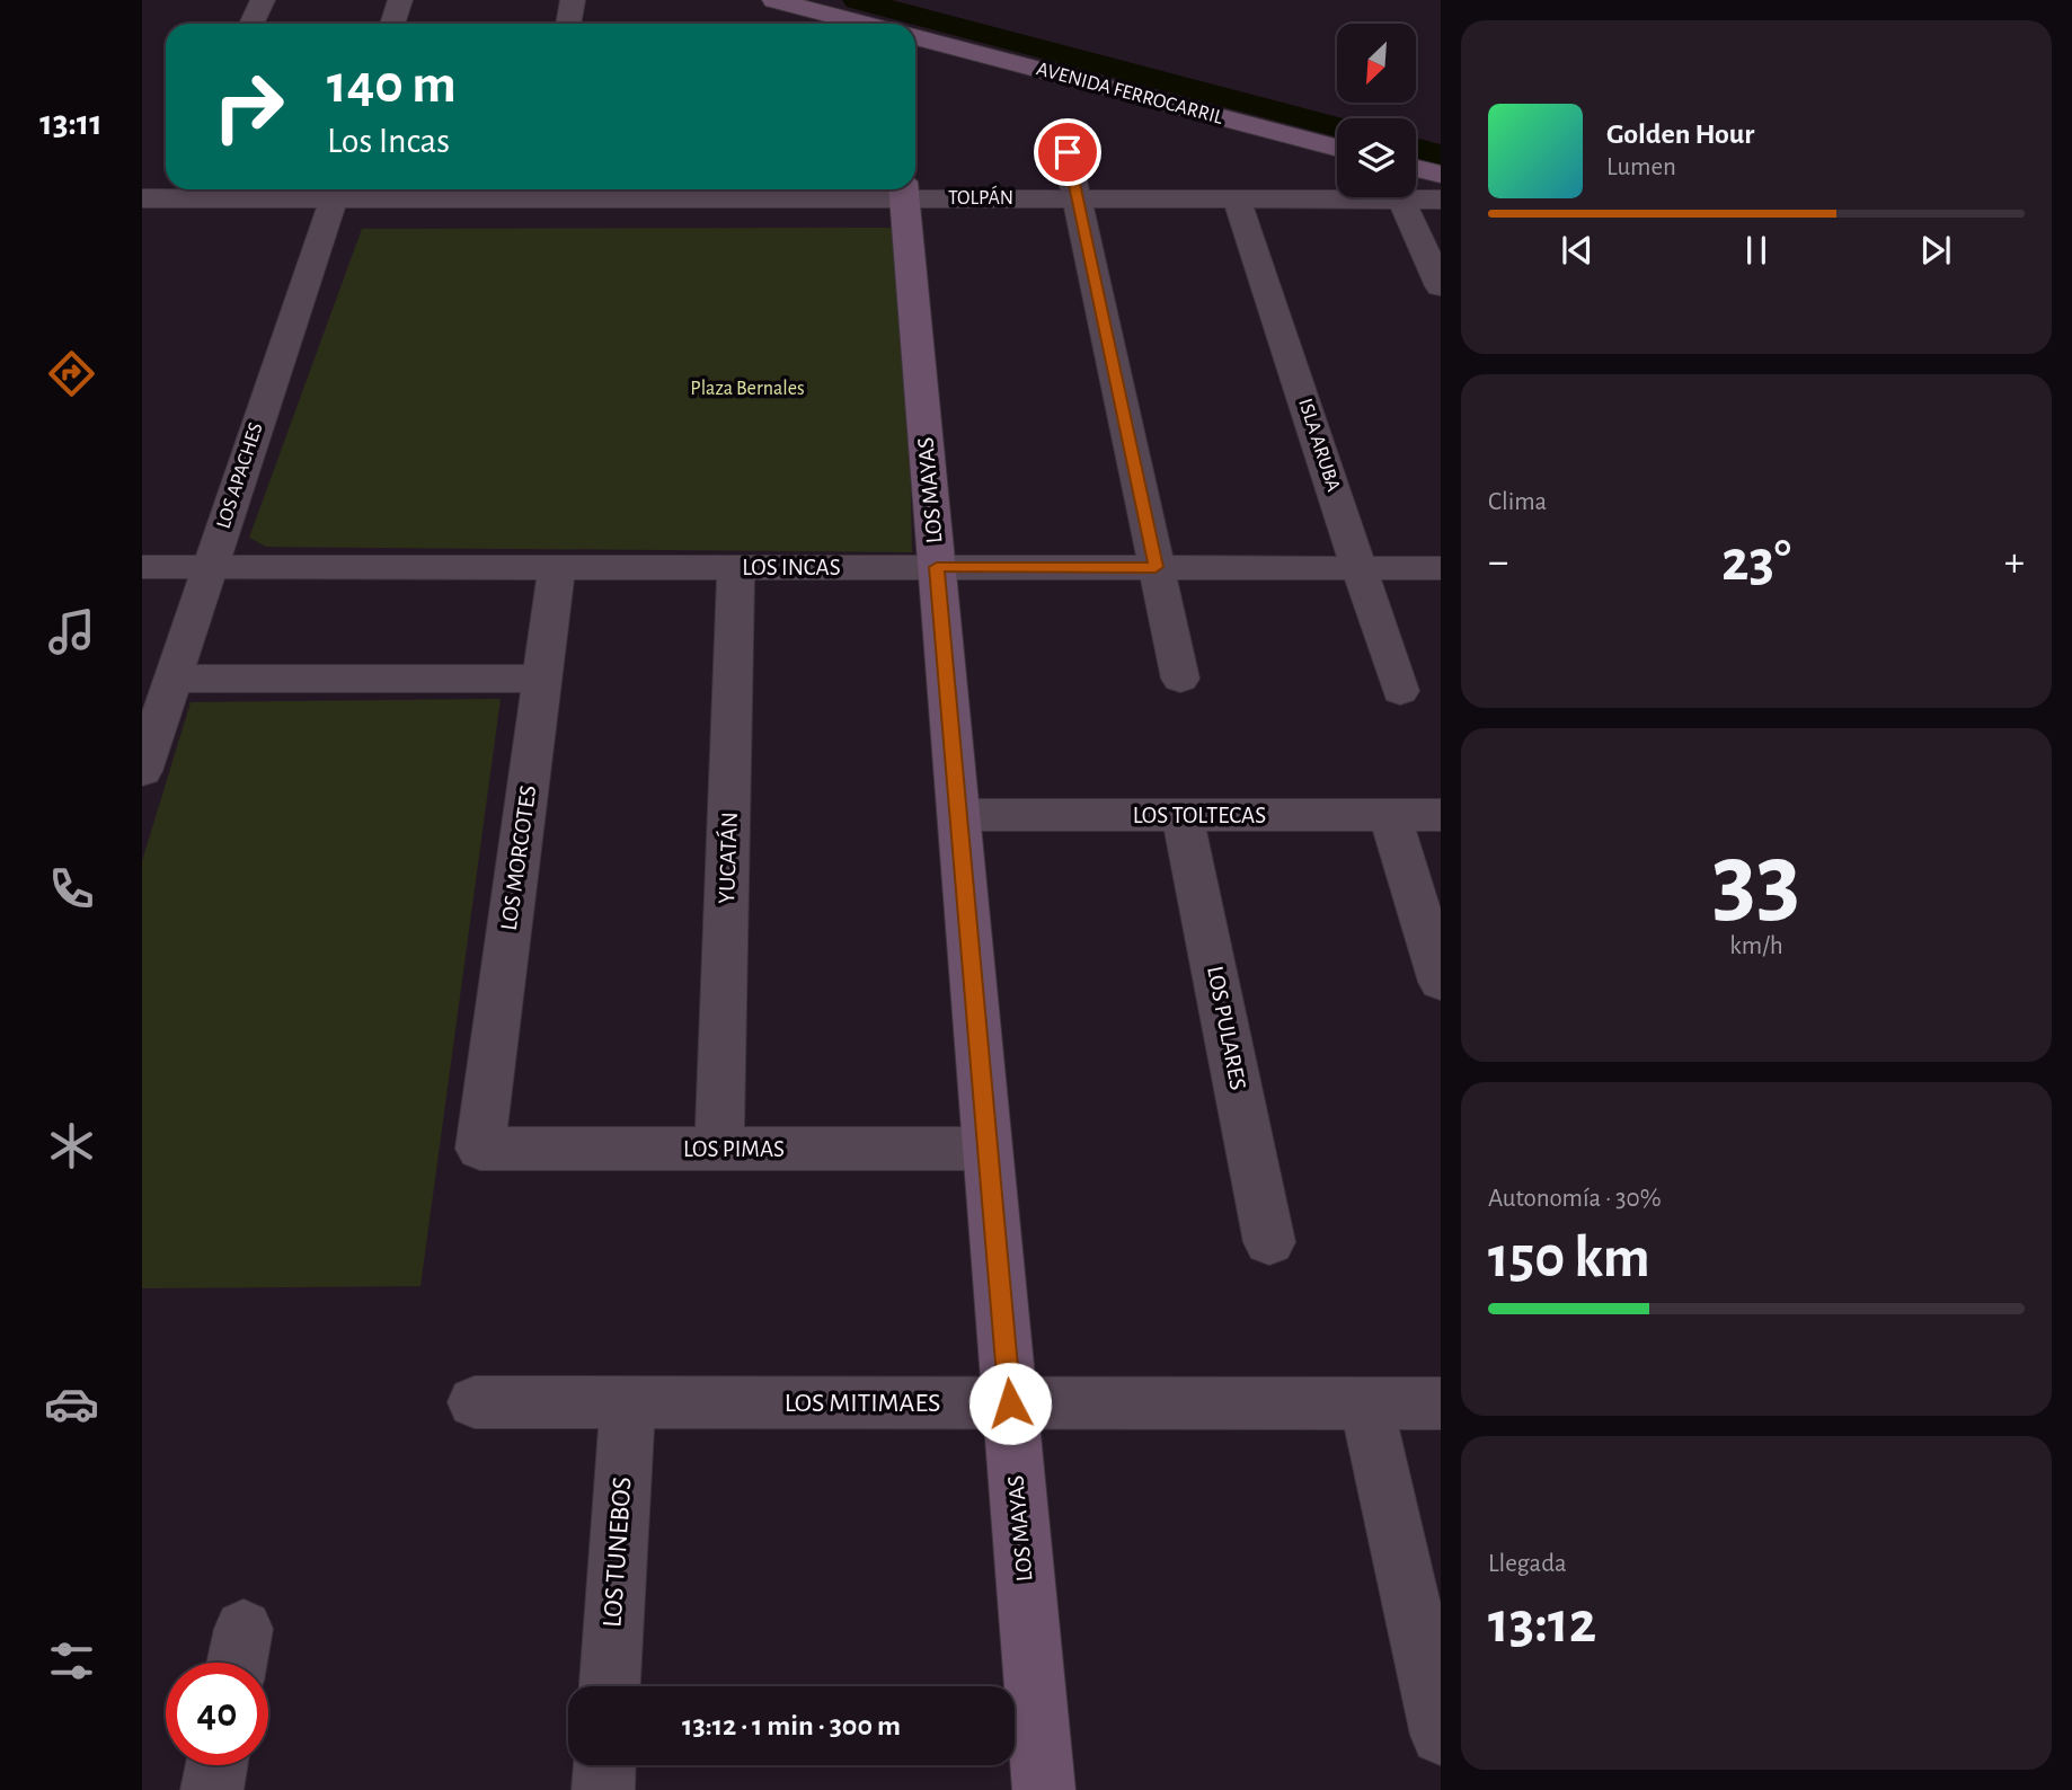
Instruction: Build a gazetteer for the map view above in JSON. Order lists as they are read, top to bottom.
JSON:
{
  "streets": {
    "street": [
      "AVENIDA FERROCARRIL",
      "TOLPÁN",
      "ISLA ARUBA",
      "LOS APACHES",
      "LOS MAYAS",
      "LOS INCAS",
      "LOS TOLTECAS",
      "LOS MORCOTES",
      "YUCATÁN",
      "LOS PULARES",
      "LOS PIMAS",
      "LOS MITIMAES",
      "LOS TUNEBOS"
    ]
  },
  "crossings": [
    ["TOLPÁN", "ISLA ARUBA"],
    ["TOLPÁN", "LOS APACHES"],
    ["TOLPÁN", "LOS MAYAS"],
    ["ISLA ARUBA", "LOS INCAS"],
    ["LOS APACHES", "LOS INCAS"],
    ["LOS MAYAS", "LOS INCAS"],
    ["LOS MAYAS", "LOS TOLTECAS"],
    ["LOS MAYAS", "LOS PIMAS"],
    ["LOS MAYAS", "LOS MITIMAES"],
    ["LOS INCAS", "LOS MORCOTES"],
    ["LOS INCAS", "YUCATÁN"],
    ["LOS TOLTECAS", "LOS PULARES"],
    ["LOS MORCOTES", "LOS PIMAS"],
    ["YUCATÁN", "LOS PIMAS"],
    ["LOS MITIMAES", "LOS TUNEBOS"]
  ],
  "parks": ["Plaza Bernales"],
  "north": "bottom left",
  "page": {
    "tabs": "13:11",
    "turn": ["140 m", "Los Incas"],
    "song": ["Golden Hour", "Lumen"],
    "tile": [
      "Clima",
      ["33", "km/h"],
      ["Autonomía · 30%", "150 km"],
      ["Llegada", "13:12"]
    ],
    "heat": ["−", "23°", "+"],
    "limit": "40",
    "trip": "13:12 · 1 min · 300 m"
  }
}
